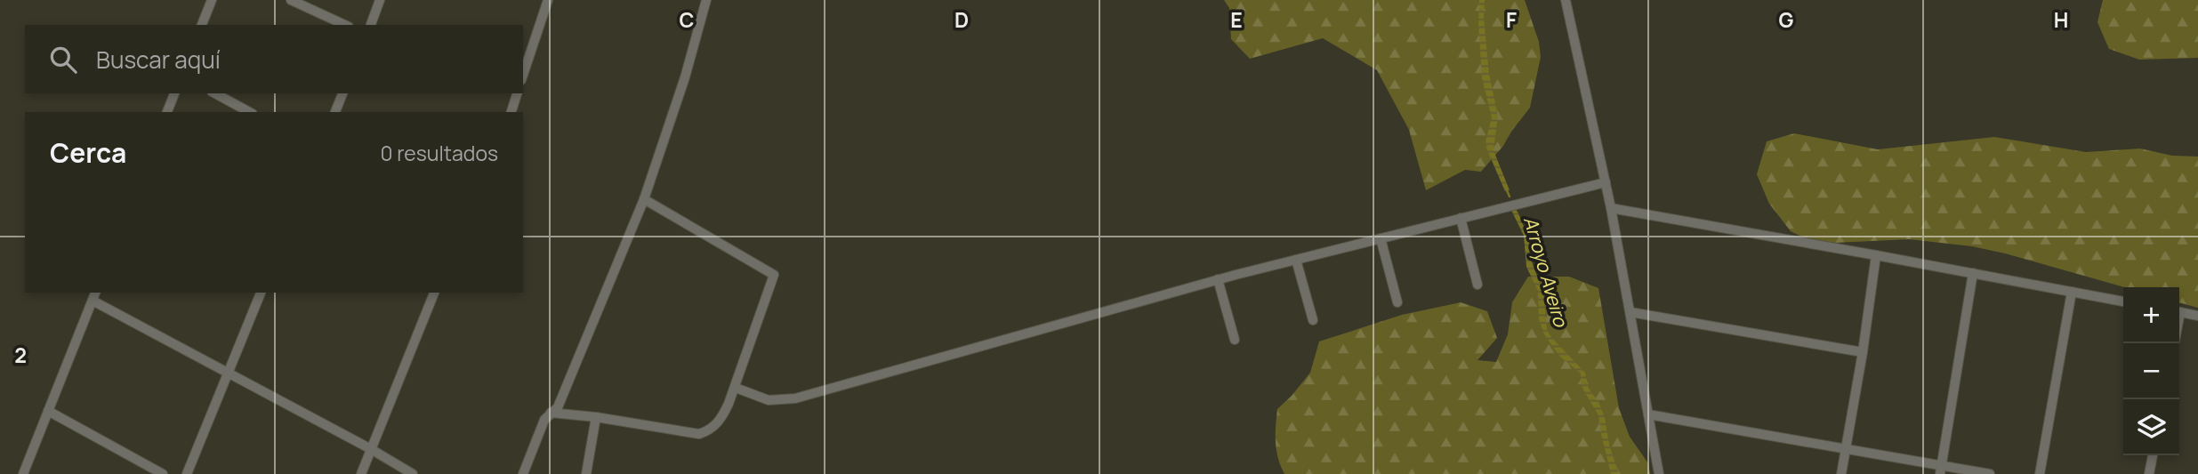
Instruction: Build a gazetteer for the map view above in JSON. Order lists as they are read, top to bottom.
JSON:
{
  "water": ["Arroyo Aveiro"],
  "page": {
    "search": "Buscar aquí",
    "heading": ["Cerca", "0 resultados"],
    "map_buttons": ["+", "−"]
  },
  "grid": {
    "columns": [
      "C",
      "D",
      "E",
      "F",
      "G",
      "H"
    ],
    "rows": ["2"]
  }
}
